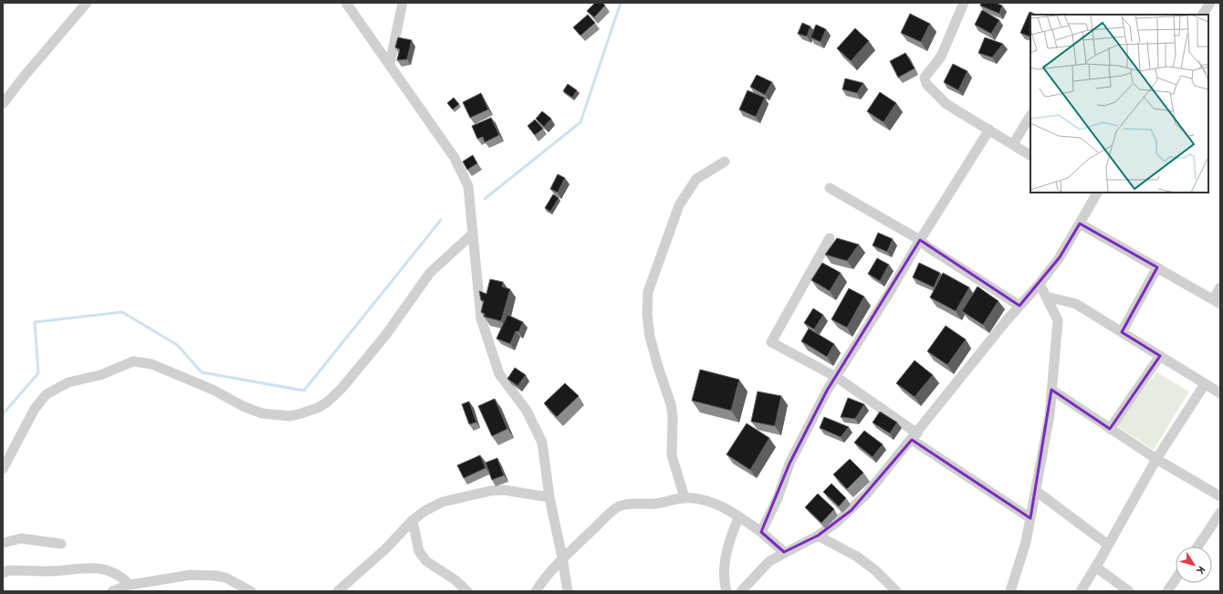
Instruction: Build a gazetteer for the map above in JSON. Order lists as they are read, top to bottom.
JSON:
{
  "north": "bottom right"
}
